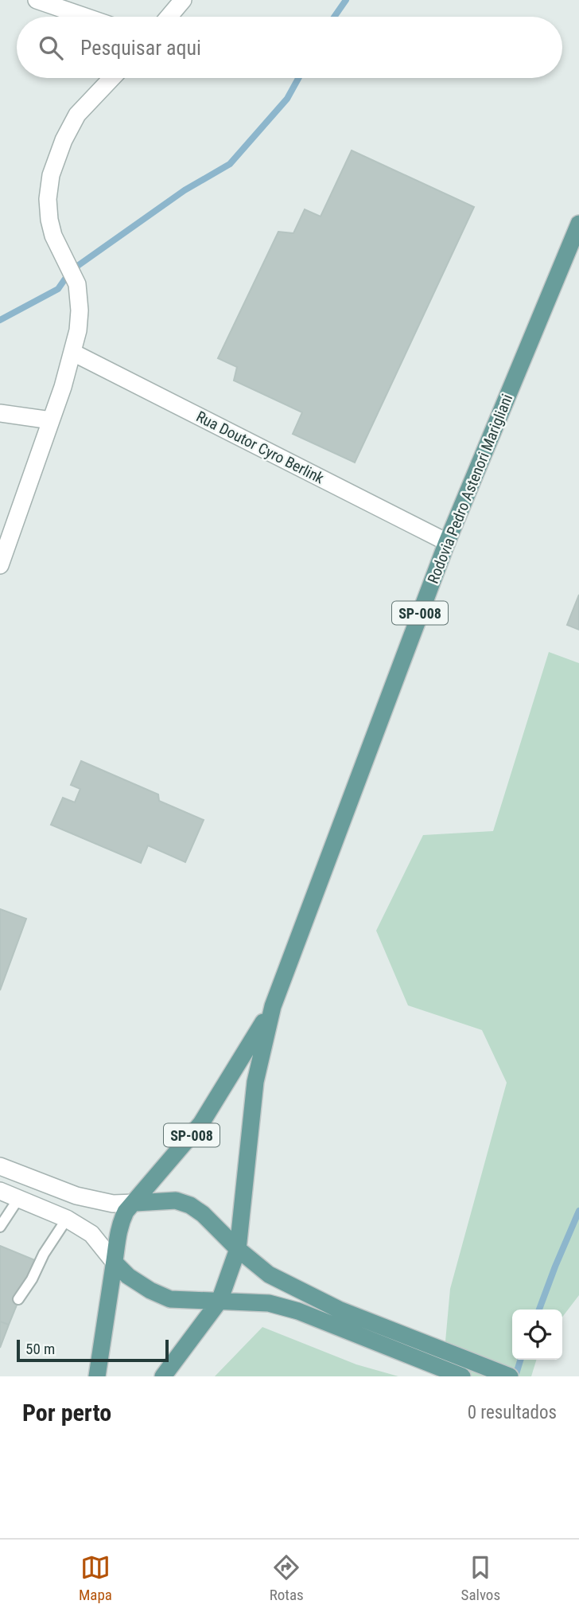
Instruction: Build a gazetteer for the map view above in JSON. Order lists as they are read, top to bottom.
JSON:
{
  "streets": {
    "main road": ["Rodovia Pedro Astenori Marigliani", "SP-008"],
    "street": ["Rua Doutor Cyro Berlink"]
  },
  "crossings": [
    ["Rua Doutor Cyro Berlink", "Rodovia Pedro Astenori Marigliani"]
  ],
  "scale_bar": "50 m",
  "page": {
    "search": "Pesquisar aqui",
    "scale": "50 m",
    "heading": ["Por perto", "0 resultados"],
    "nav": ["Mapa", "Rotas", "Salvos"]
  }
}
